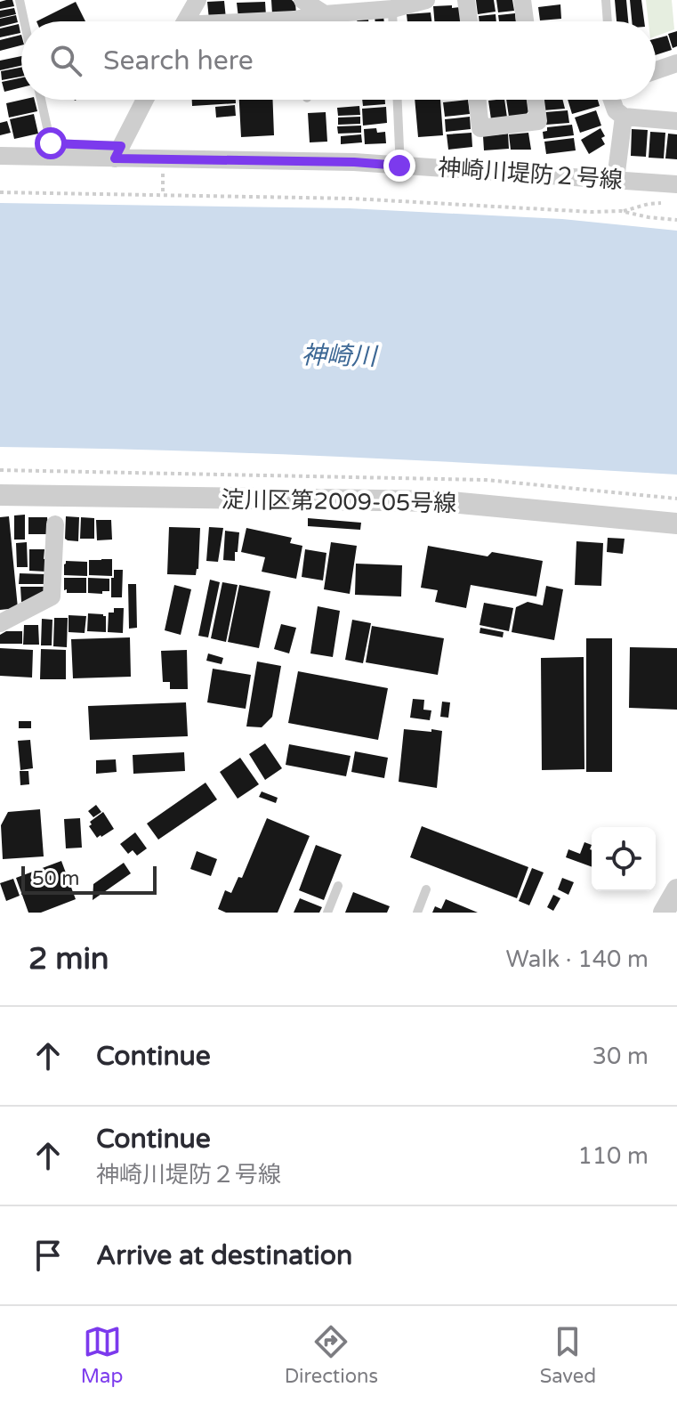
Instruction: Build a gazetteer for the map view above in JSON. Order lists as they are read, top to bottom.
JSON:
{
  "streets": {
    "street": ["神崎川堤防２号線", "淀川区第2009-05号線"]
  },
  "water": ["神崎川"],
  "scale_bar": "50 m",
  "page": {
    "search": "Search here",
    "scale": "50 m",
    "heading": ["2 min", "Walk · 140 m"],
    "list": [
      ["Continue", "30 m"],
      ["Continue", "神崎川堤防２号線", "110 m"],
      "Arrive at destination"
    ],
    "nav": ["Map", "Directions", "Saved"]
  }
}
